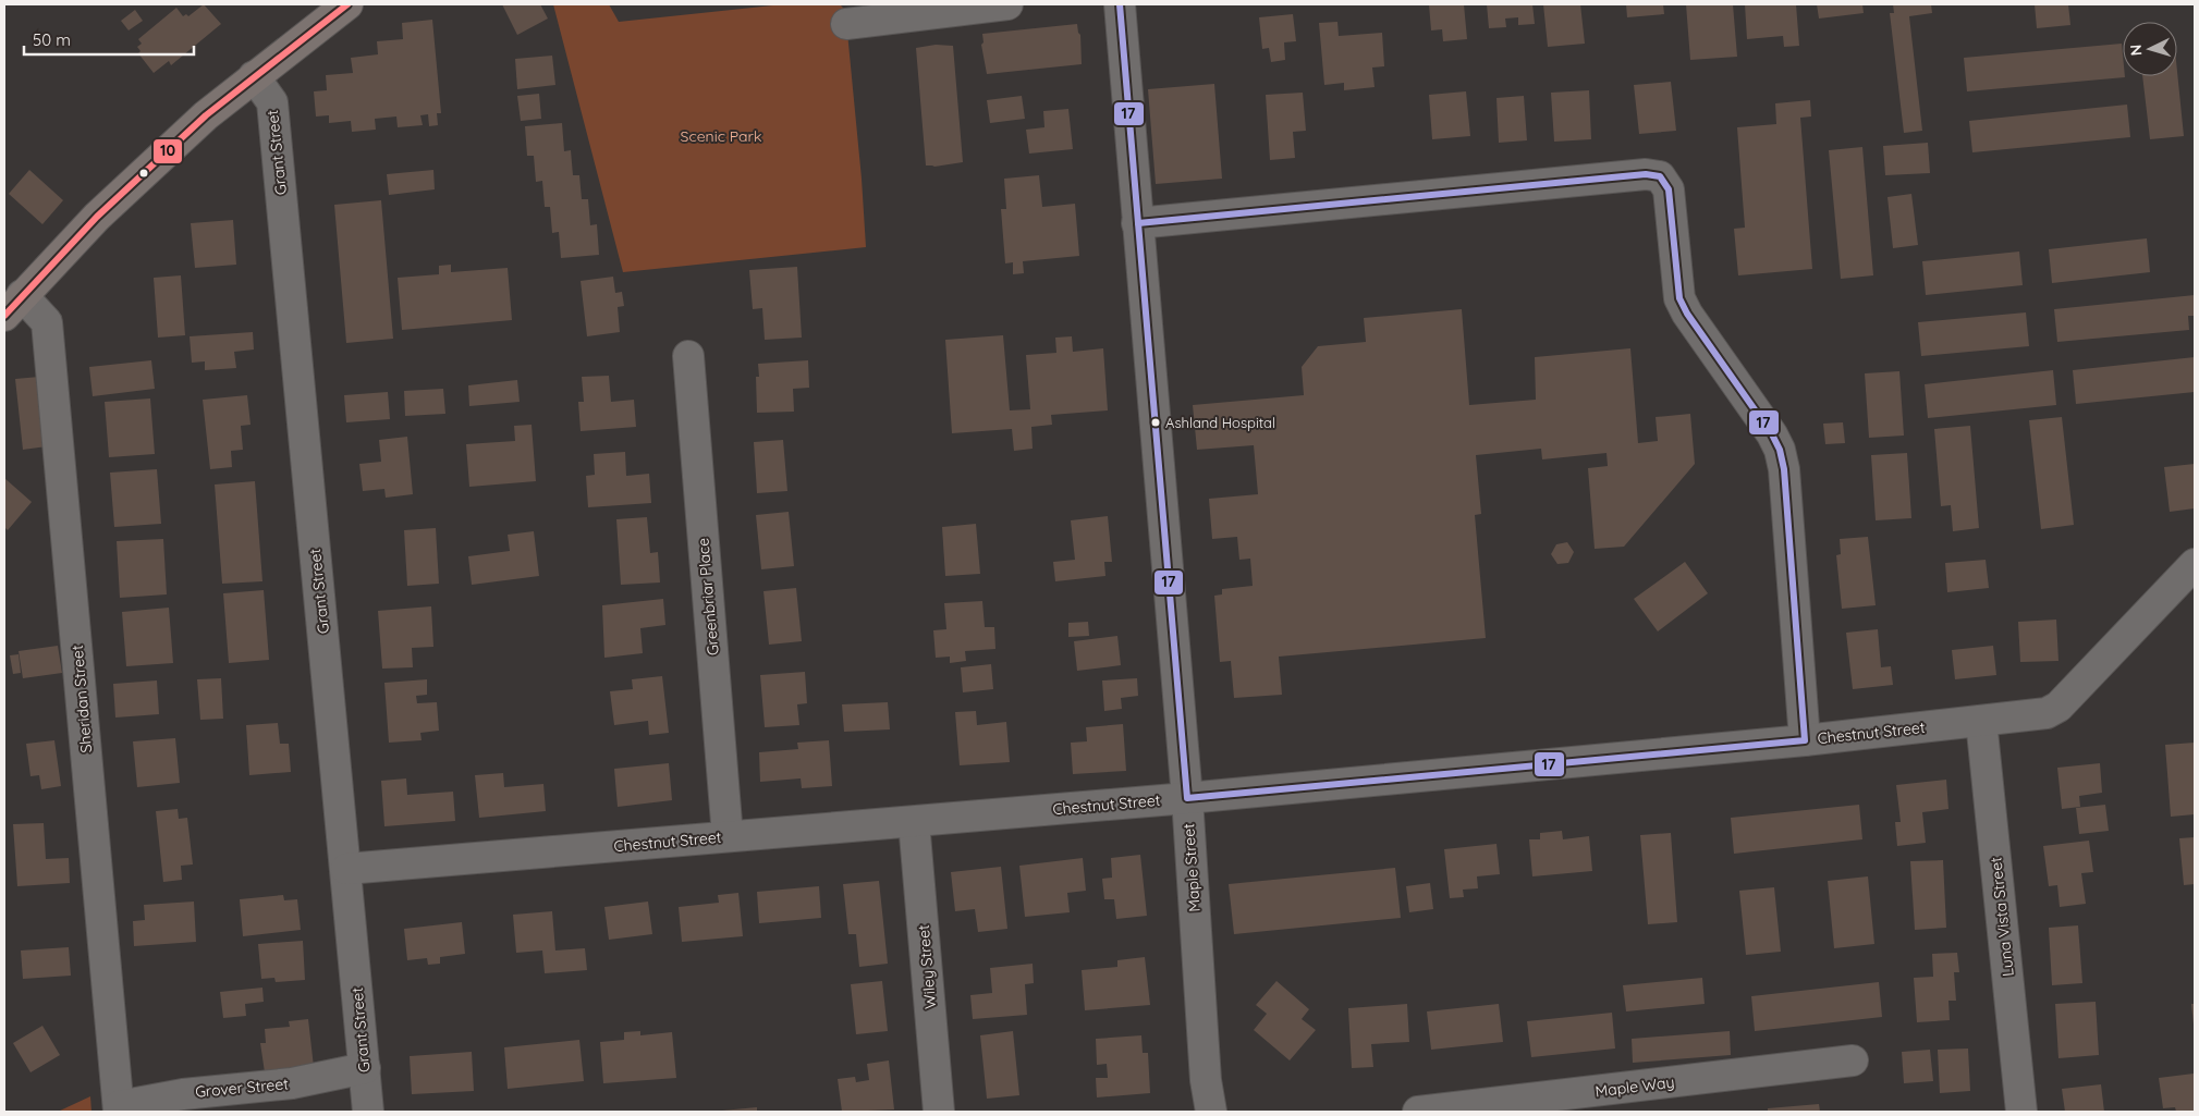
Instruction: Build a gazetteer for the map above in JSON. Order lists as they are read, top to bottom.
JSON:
{
  "streets": {
    "street": [
      "Grant Street",
      "Greenbriar Place",
      "Sheridan Street",
      "Chestnut Street",
      "Maple Street",
      "Luna Vista Street",
      "Wiley Street",
      "Maple Way",
      "Grover Street"
    ]
  },
  "crossings": [
    ["Grant Street", "Chestnut Street"],
    ["Grant Street", "Grover Street"],
    ["Greenbriar Place", "Chestnut Street"],
    ["Sheridan Street", "Grover Street"],
    ["Chestnut Street", "Maple Street"],
    ["Chestnut Street", "Luna Vista Street"],
    ["Chestnut Street", "Wiley Street"]
  ],
  "parks": ["Scenic Park"],
  "places": ["Ashland Hospital"],
  "lines": ["transit line 17", "transit line 10"],
  "scale_bar": "50 m",
  "north": "left"
}
